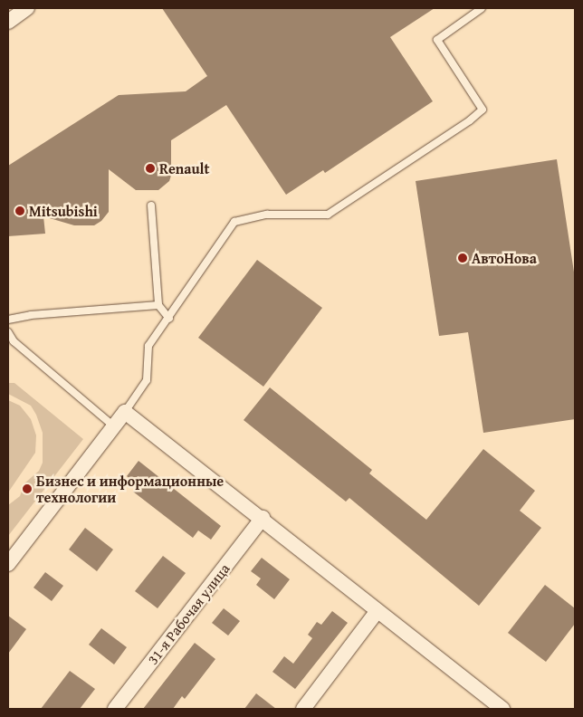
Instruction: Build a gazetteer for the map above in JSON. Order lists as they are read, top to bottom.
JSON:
{
  "streets": {
    "street": ["31-я Рабочая улица"]
  },
  "places": [
    "Renault",
    "Mitsubishi",
    "АвтоНова",
    "Бизнес и информационные технологии"
  ]
}
